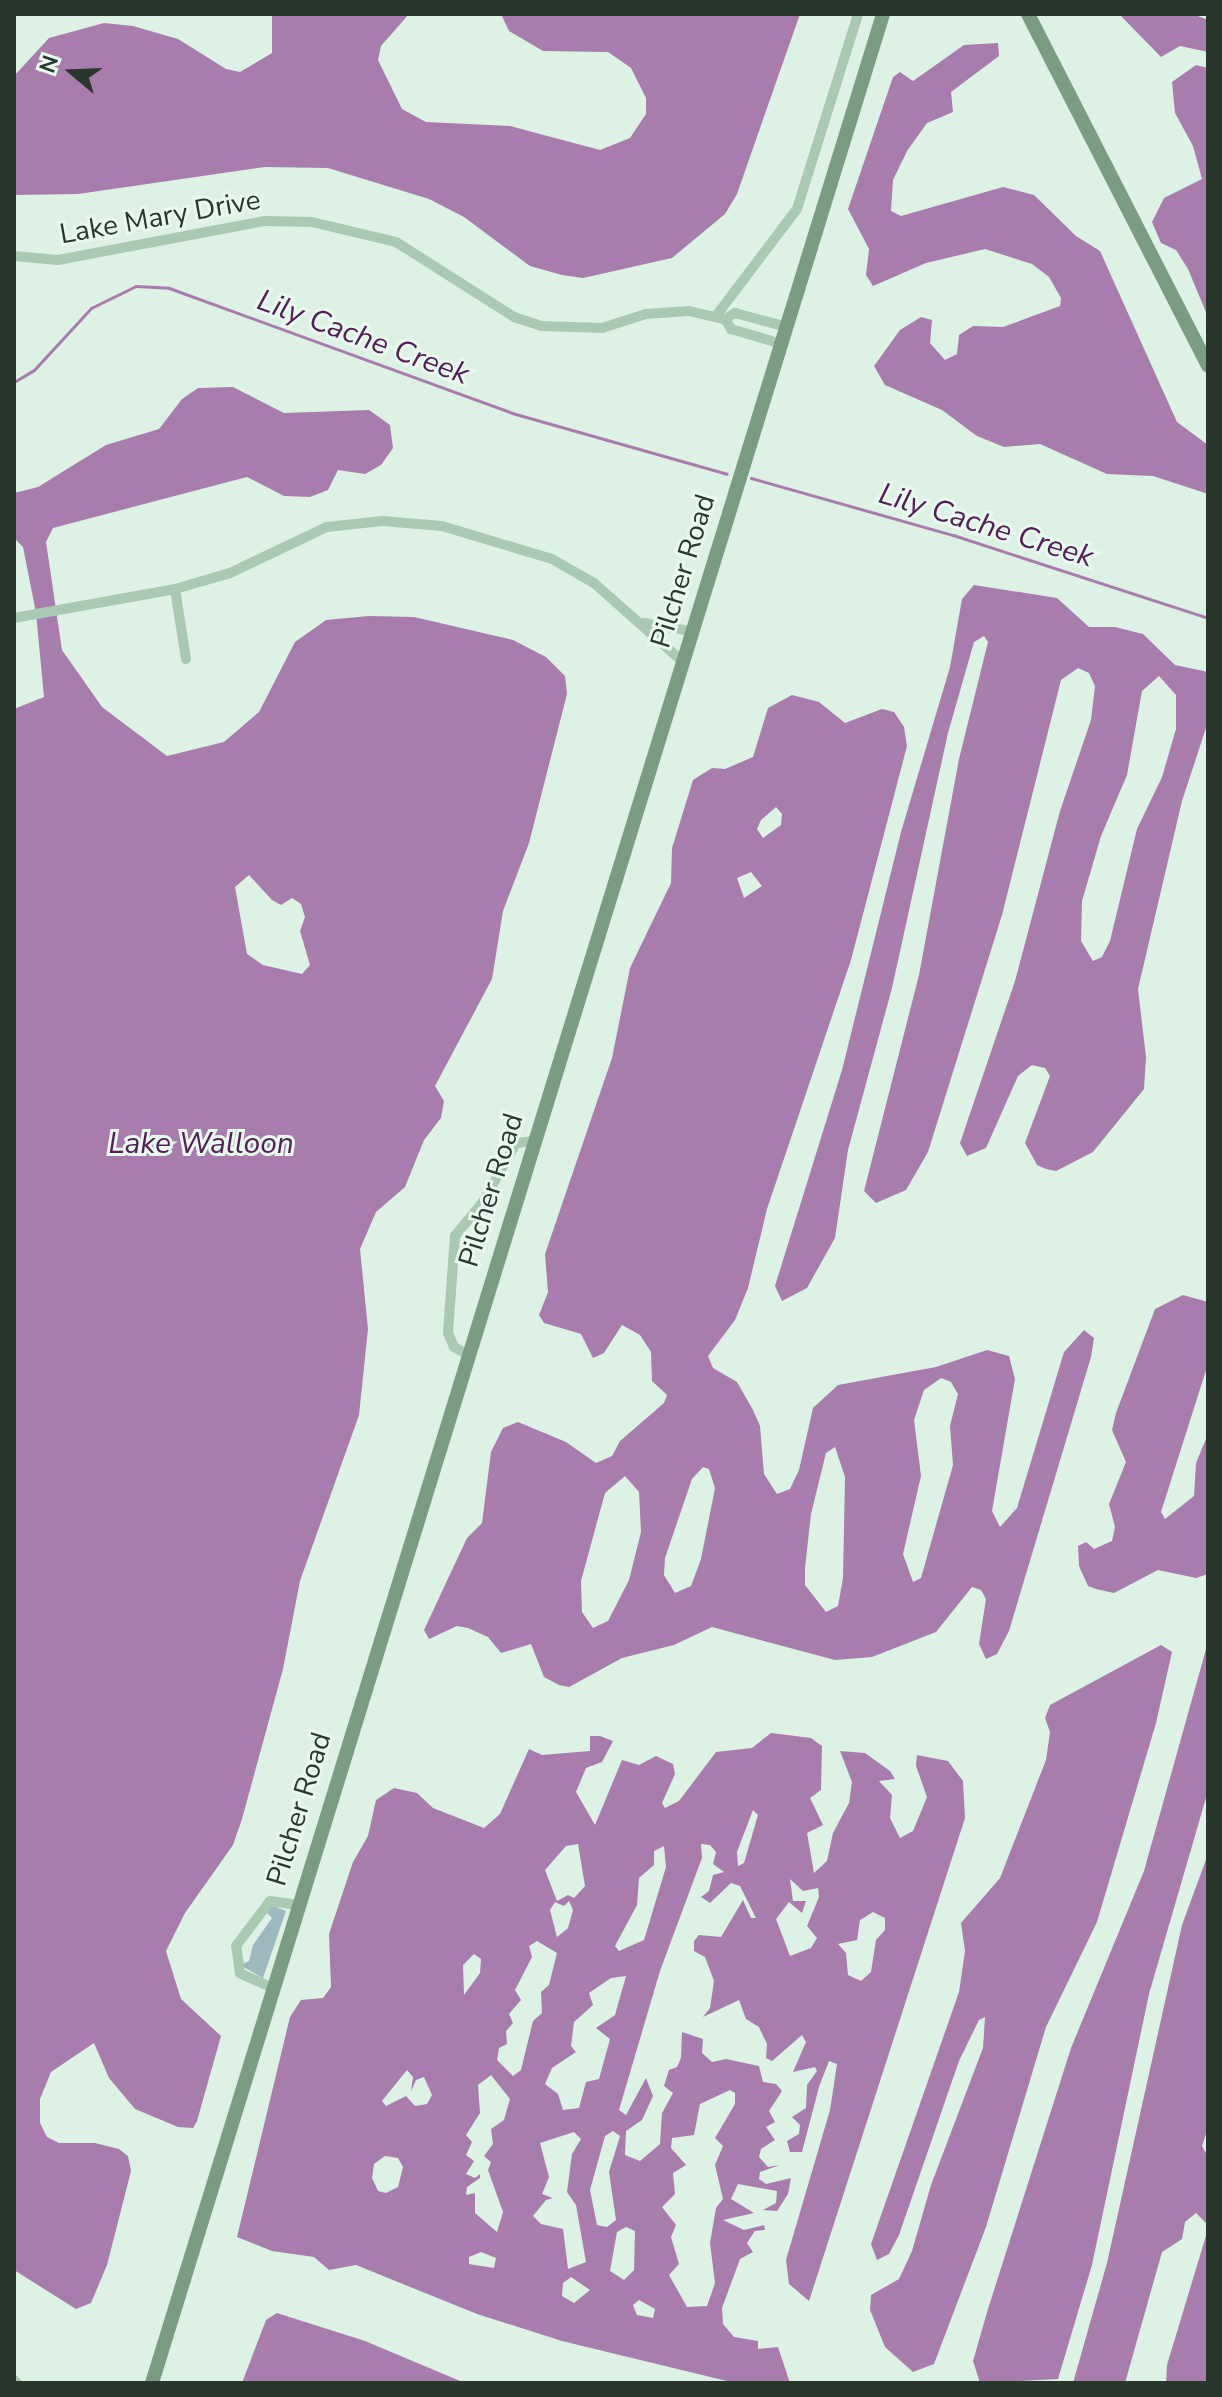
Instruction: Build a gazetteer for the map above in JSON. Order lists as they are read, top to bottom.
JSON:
{
  "streets": {
    "street": ["Lake Mary Drive", "Pilcher Road"]
  },
  "crossings": [
    ["Lake Mary Drive", "Pilcher Road"]
  ],
  "water": ["Lily Cache Creek", "Lake Walloon"],
  "north": "left"
}
